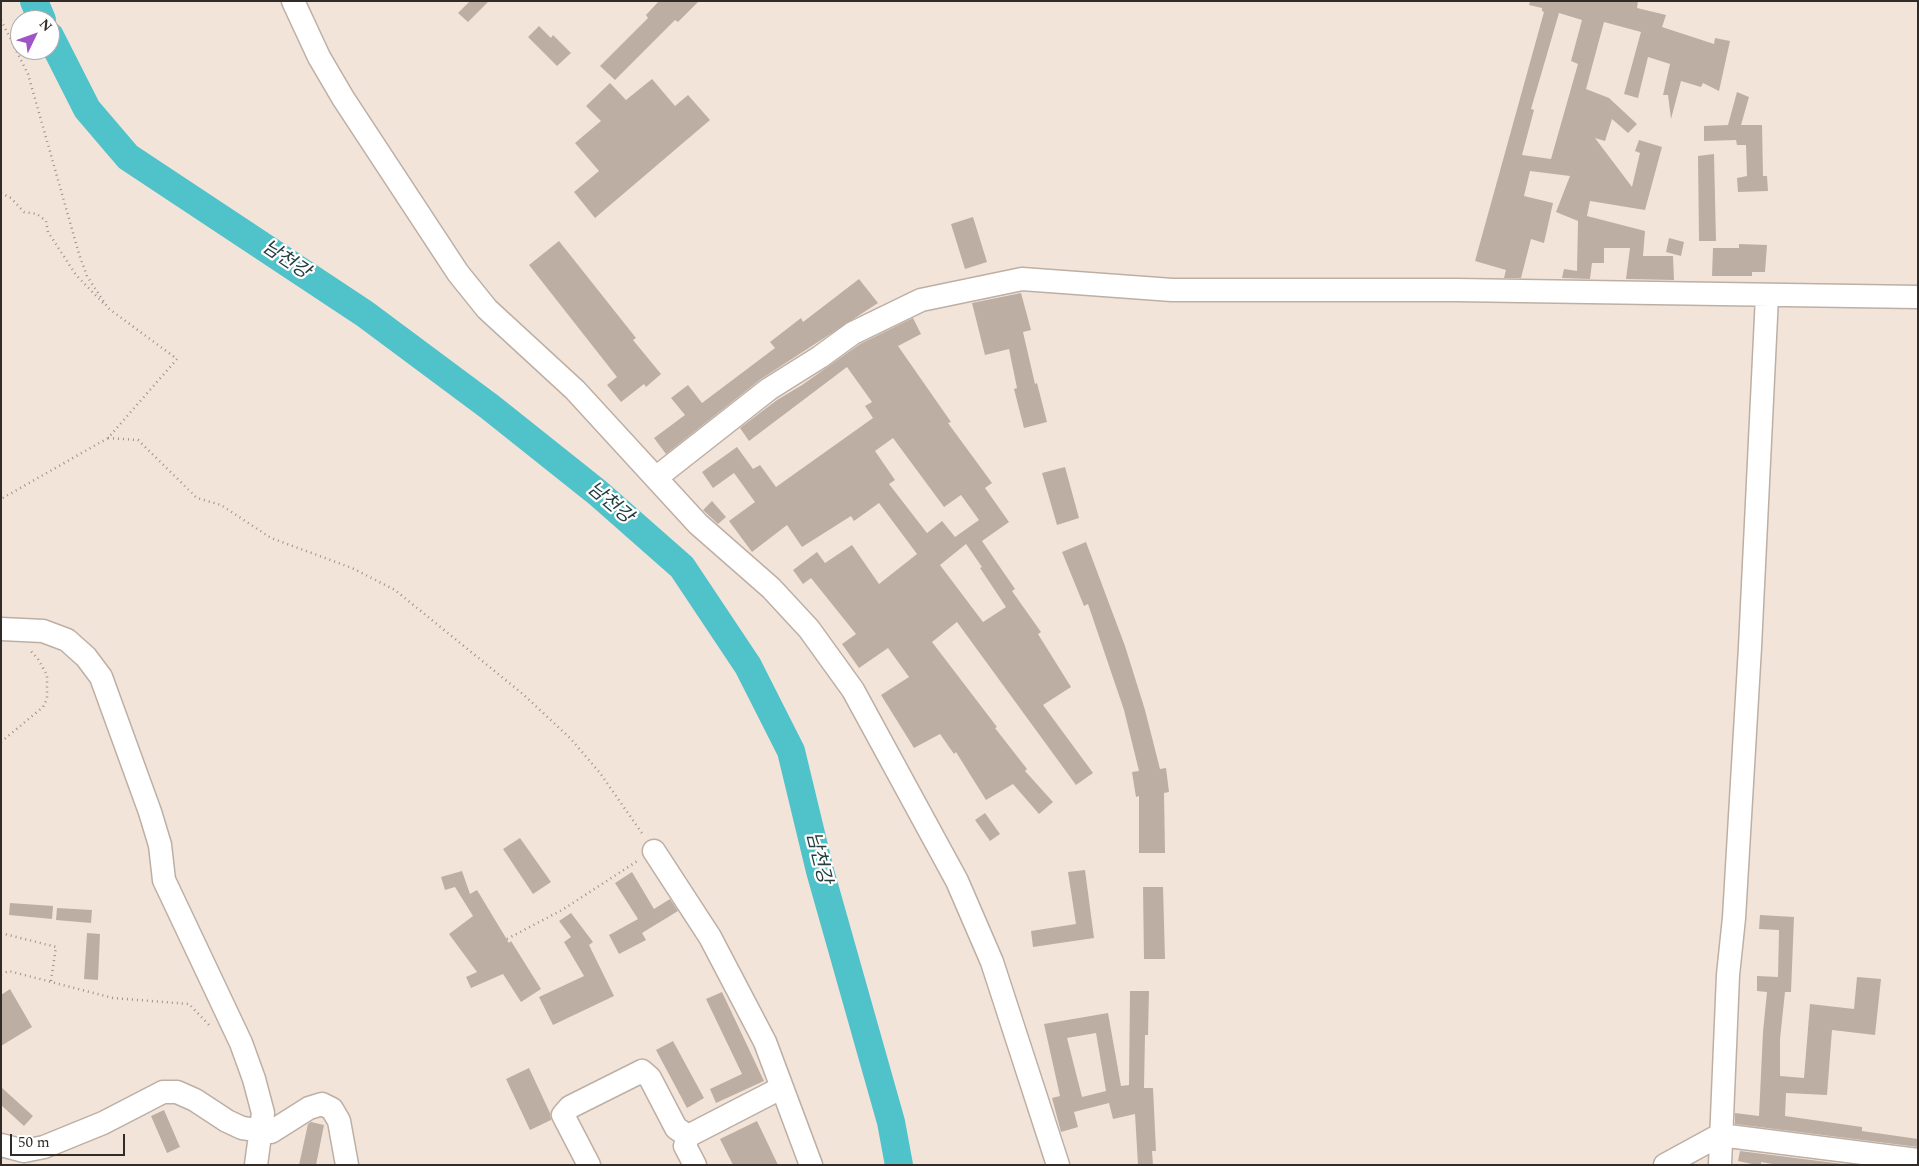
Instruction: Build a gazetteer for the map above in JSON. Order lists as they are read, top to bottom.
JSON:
{
  "water": ["남천강"],
  "scale_bar": "50 m",
  "north": "top right"
}
